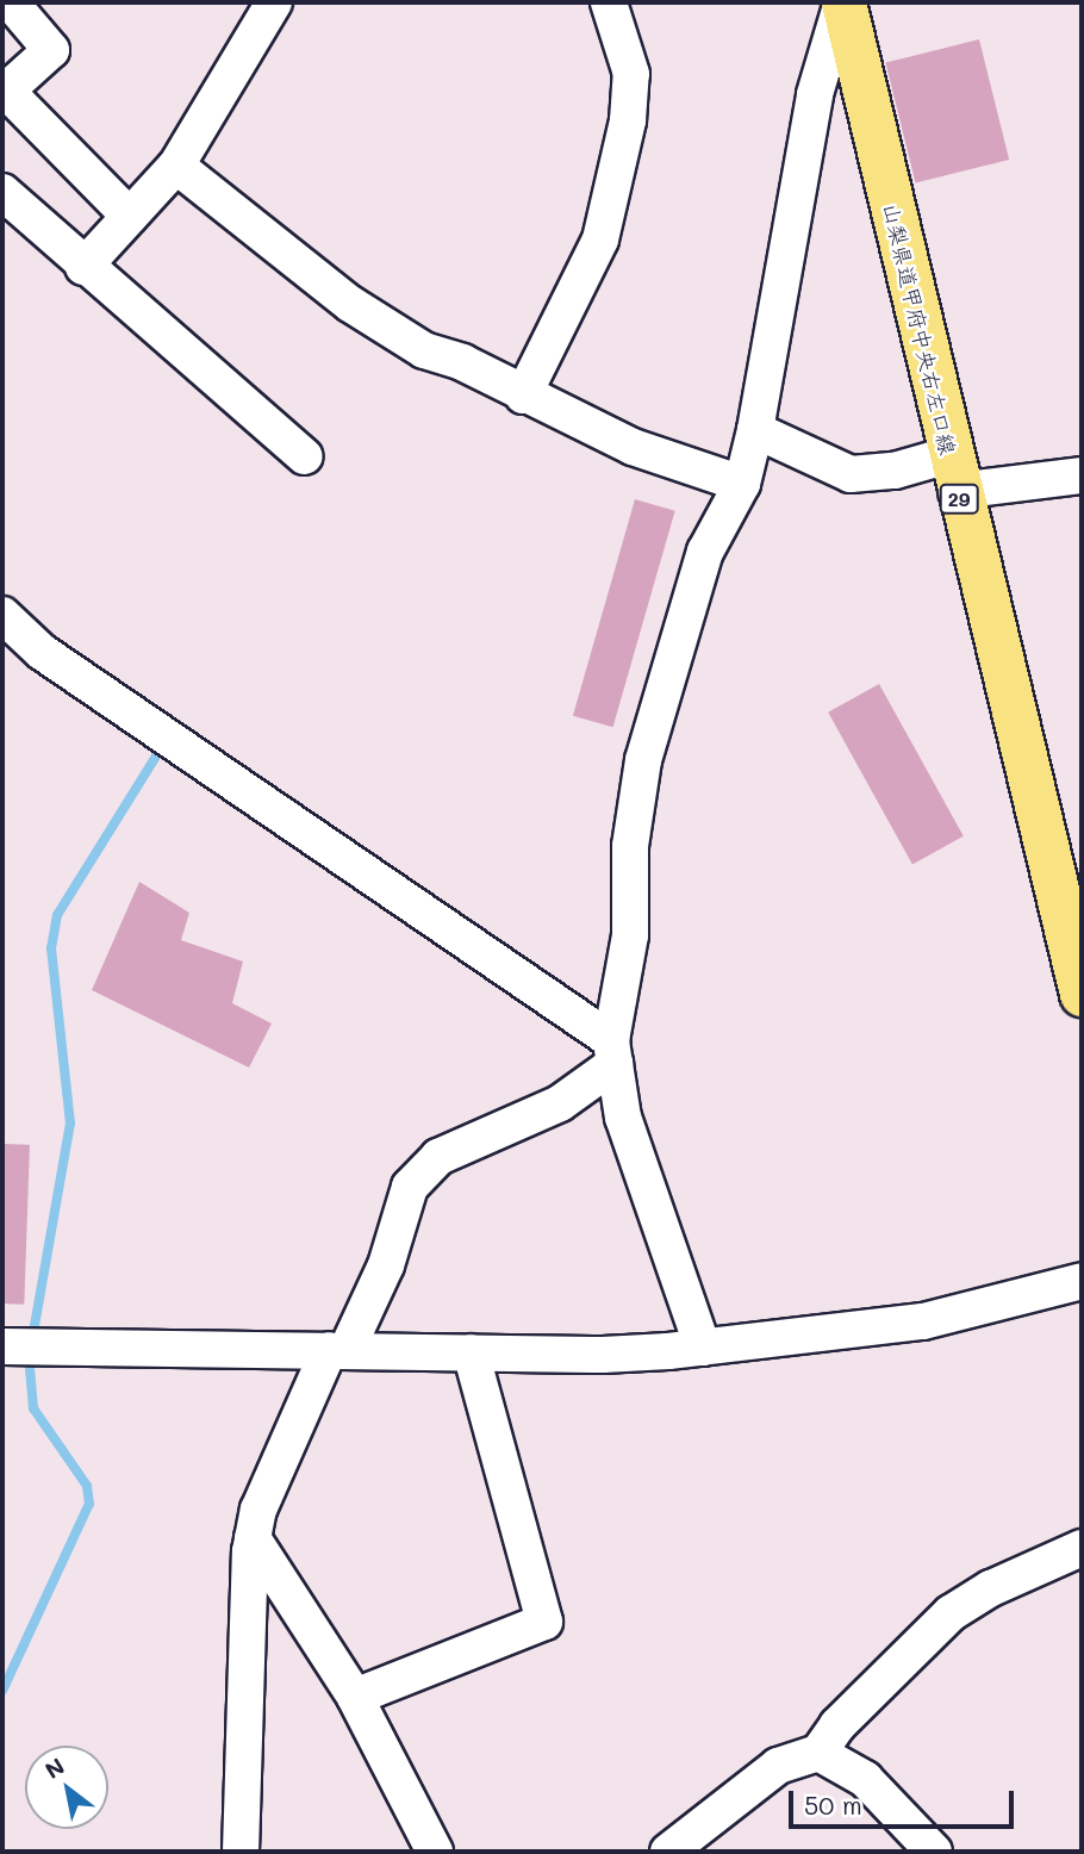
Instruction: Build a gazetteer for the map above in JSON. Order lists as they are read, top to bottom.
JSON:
{
  "streets": {
    "main road": ["山梨県道甲府中央右左口線", "29"]
  },
  "scale_bar": "50 m",
  "north": "top left"
}
